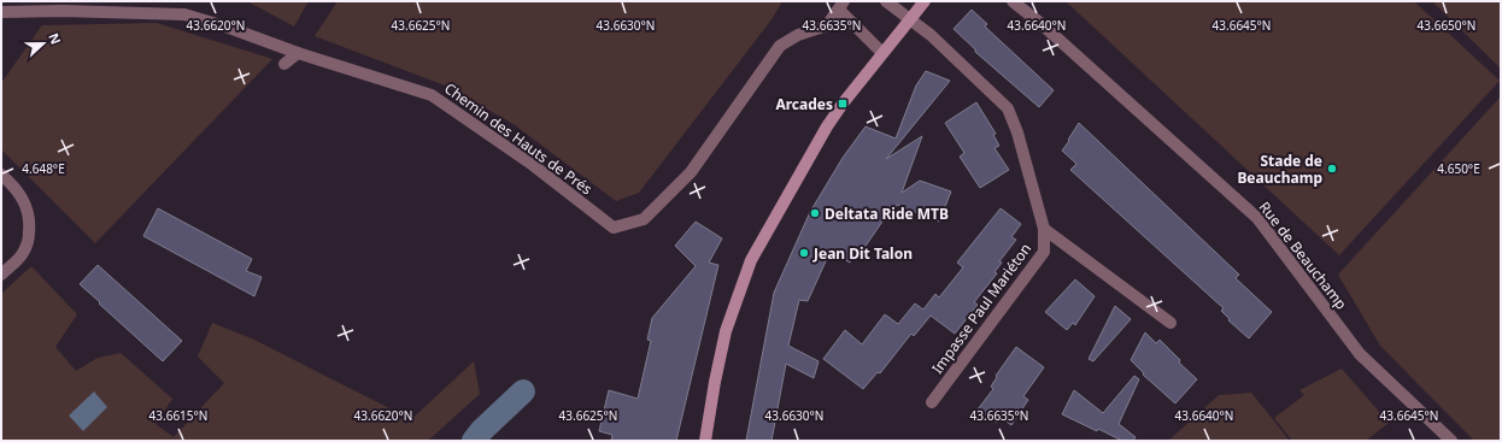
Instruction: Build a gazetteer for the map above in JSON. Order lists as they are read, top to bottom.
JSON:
{
  "streets": {
    "street": ["Chemin des Hauts de Prés", "Rue de Beauchamp", "Impasse Paul Mariéton"]
  },
  "places": {
    "transit": ["Arcades"],
    "other": ["Stade de Beauchamp", "Deltata Ride MTB", "Jean Dit Talon"]
  },
  "north": "right",
  "coordinates": [
    "43.6650°N",
    "43.6620°N",
    "43.6625°N",
    "43.6630°N",
    "43.6635°N",
    "43.6640°N",
    "43.6645°N",
    "4.650°E",
    "4.648°E",
    "43.6615°N"
  ]
}
